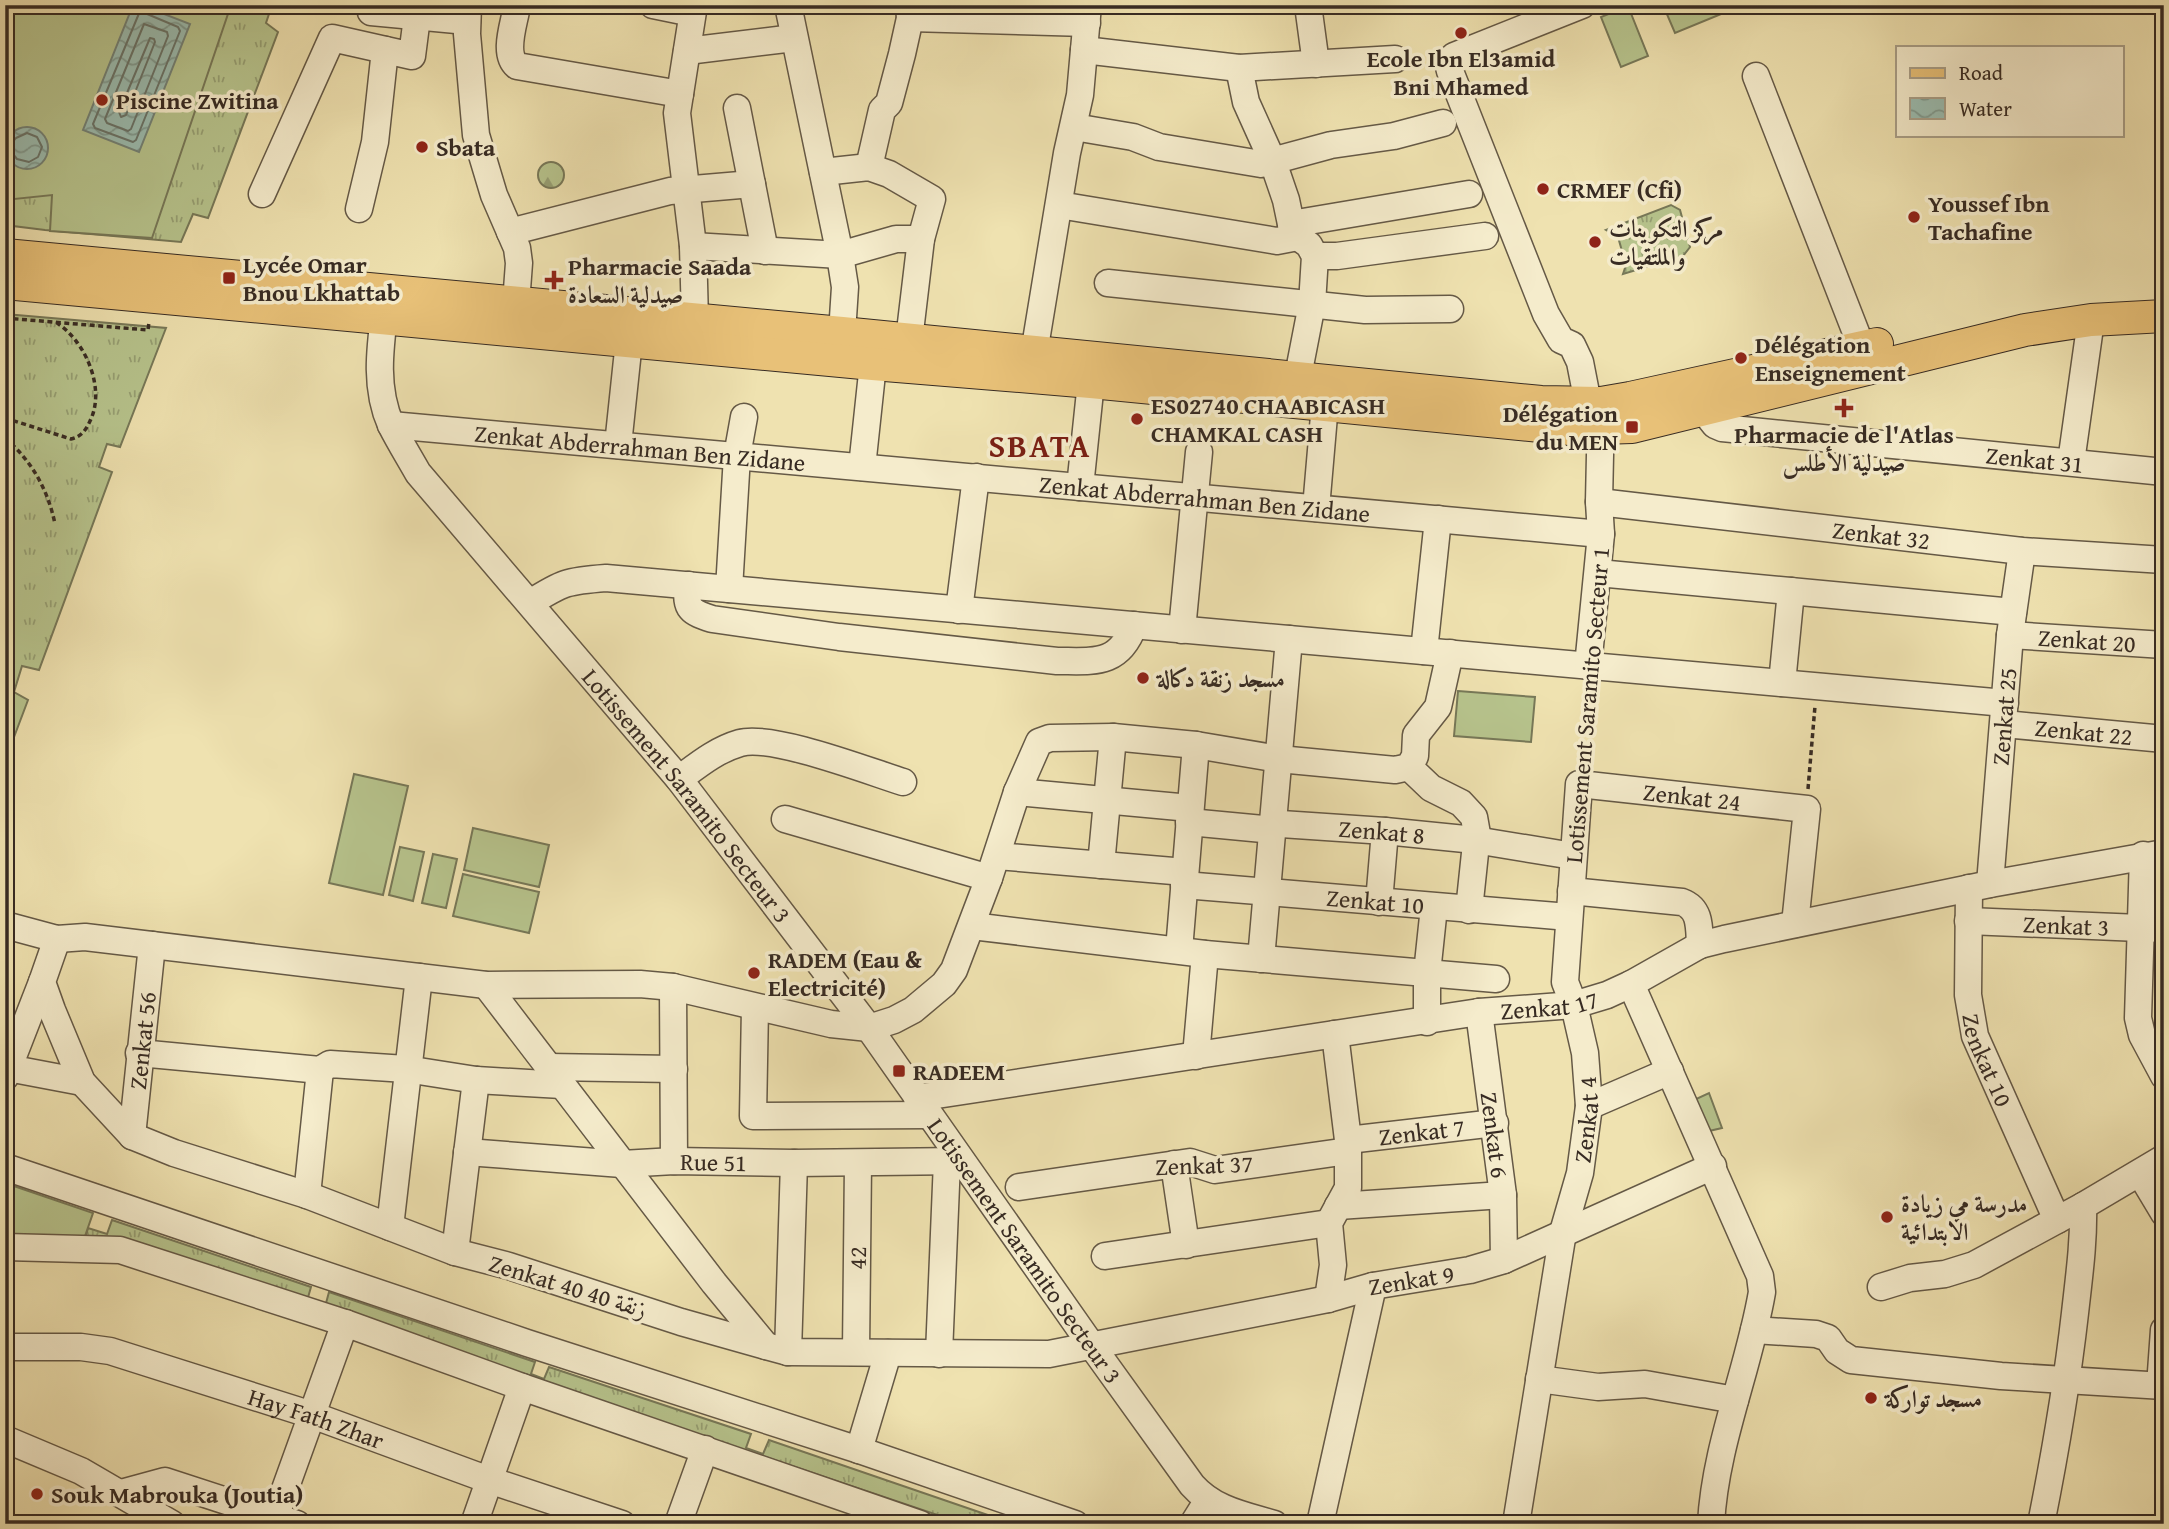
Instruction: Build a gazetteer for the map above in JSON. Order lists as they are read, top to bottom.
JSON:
{
  "streets": {
    "street": [
      "Zenkat Abderrahman Ben Zidane",
      "Zenkat 31",
      "Zenkat 32",
      "Zenkat 20",
      "Lotissement Saramito Secteur 1",
      "Zenkat 25",
      "Zenkat 22",
      "Lotissement Saramito Secteur 3",
      "Zenkat 24",
      "Zenkat 8",
      "Zenkat 10",
      "Zenkat 3",
      "Zenkat 17",
      "Zenkat 56",
      "Zenkat 4",
      "Zenkat 7",
      "Zenkat 6",
      "Rue 51",
      "Zenkat 37",
      "42",
      "Zenkat 9",
      "Zenkat 40 زنقة 40",
      "Hay Fath Zhar"
    ]
  },
  "crossings": [
    ["Zenkat Abderrahman Ben Zidane", "Lotissement Saramito Secteur 1"],
    ["Zenkat Abderrahman Ben Zidane", "Lotissement Saramito Secteur 3"],
    ["Zenkat 32", "Lotissement Saramito Secteur 1"],
    ["Zenkat 32", "Zenkat 25"],
    ["Zenkat 20", "Lotissement Saramito Secteur 1"],
    ["Zenkat 20", "Zenkat 25"],
    ["Lotissement Saramito Secteur 1", "Zenkat 22"],
    ["Lotissement Saramito Secteur 1", "Zenkat 24"],
    ["Lotissement Saramito Secteur 1", "Zenkat 8"],
    ["Lotissement Saramito Secteur 1", "Zenkat 10"],
    ["Lotissement Saramito Secteur 1", "Zenkat 17"],
    ["Lotissement Saramito Secteur 1", "Zenkat 4"],
    ["Zenkat 25", "Zenkat 22"],
    ["Zenkat 25", "Zenkat 10"],
    ["Zenkat 25", "Zenkat 17"],
    ["Zenkat 22", "Lotissement Saramito Secteur 3"],
    ["Lotissement Saramito Secteur 3", "Zenkat 17"],
    ["Lotissement Saramito Secteur 3", "Rue 51"],
    ["Lotissement Saramito Secteur 3", "Zenkat 9"],
    ["Lotissement Saramito Secteur 3", "Zenkat 40 زنقة 40"],
    ["Zenkat 10", "Zenkat 3"],
    ["Zenkat 10", "Zenkat 17"],
    ["Zenkat 17", "Zenkat 4"],
    ["Zenkat 17", "Zenkat 6"],
    ["Zenkat 56", "Zenkat 40 زنقة 40"],
    ["Zenkat 4", "Zenkat 9"],
    ["Zenkat 7", "Zenkat 6"],
    ["Zenkat 7", "Zenkat 37"],
    ["Zenkat 6", "Zenkat 9"],
    ["Rue 51", "42"],
    ["42", "Zenkat 40 زنقة 40"],
    ["Zenkat 9", "Zenkat 40 زنقة 40"]
  ],
  "districts": ["SBATA"],
  "places": {
    "other": [
      "Ecole Ibn El3amid Bni Mhamed",
      "Piscine Zwitina",
      "Sbata",
      "CRMEF (Cfi)",
      "Youssef Ibn Tachafine",
      "مركز التكوينات والملتقيات",
      "Délégation Enseignement",
      "ES02740 CHAABICASH CHAMKAL CASH",
      "مسجد زنقة دكالة",
      "RADEM (Eau & Electricité)",
      "مدرسة مي زيادة الابتدائية",
      "مسجد تواركة",
      "Souk Mabrouka (Joutia)"
    ],
    "transit": ["Lycée Omar Bnou Lkhattab", "Délégation du MEN", "RADEEM"],
    "health": ["Pharmacie Saada صيدلية السعادة", "Pharmacie de l'Atlas صيدلية الأطلس"]
  },
  "legend": ["Road", "Water"]
}
